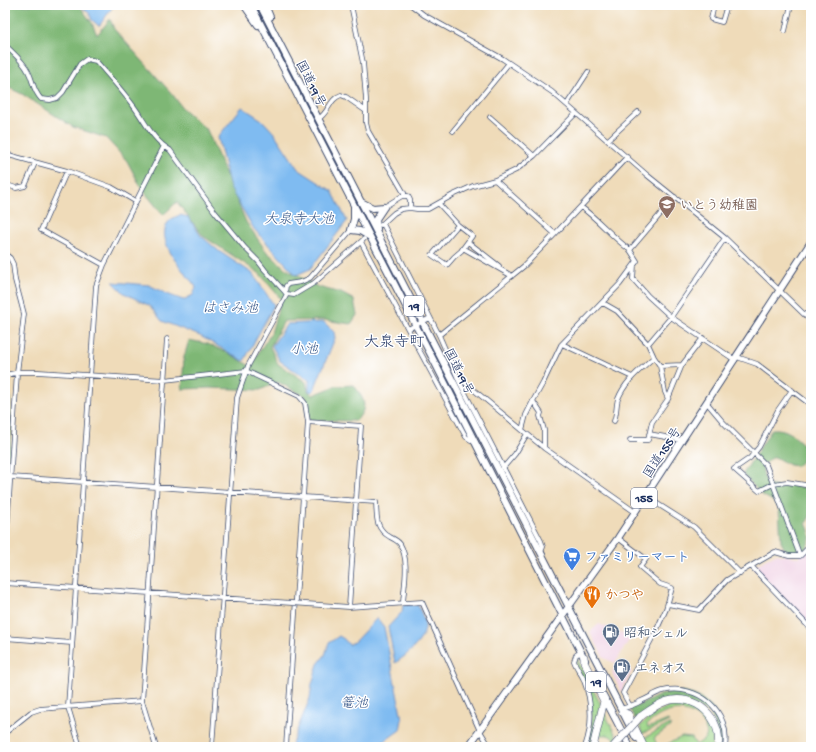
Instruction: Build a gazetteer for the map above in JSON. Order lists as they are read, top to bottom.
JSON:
{
  "streets": {
    "highway": [
      "国道19号",
      "19",
      "国道155号",
      "155"
    ]
  },
  "crossings": [
    ["国道19号", "国道155号"]
  ],
  "districts": ["大泉寺町"],
  "water": [
    "大泉寺大池",
    "はさみ池",
    "小池",
    "篭池"
  ],
  "places": {
    "school or university": ["いとう幼稚園"],
    "supermarket": ["ファミリーマート"],
    "restaurant": ["かつや"],
    "fuel station": ["昭和シェル", "エネオス"]
  }
}
